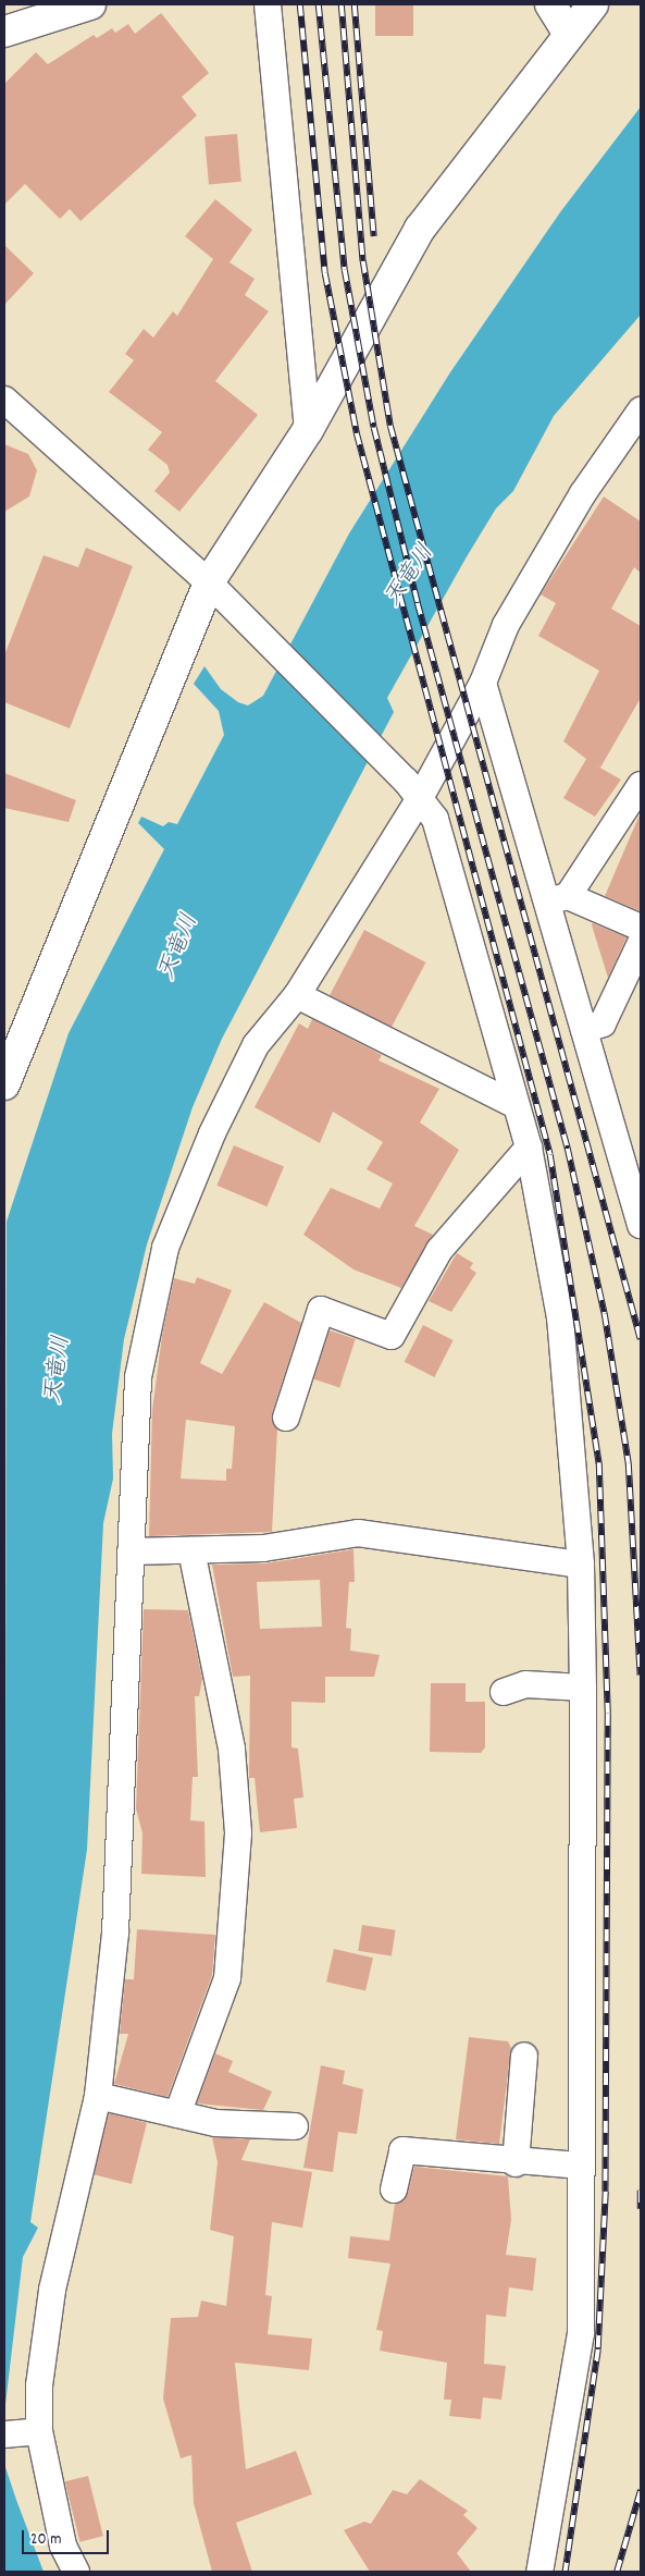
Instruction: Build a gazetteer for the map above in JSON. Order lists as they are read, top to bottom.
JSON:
{
  "water": ["天竜川"],
  "scale_bar": "20 m"
}
